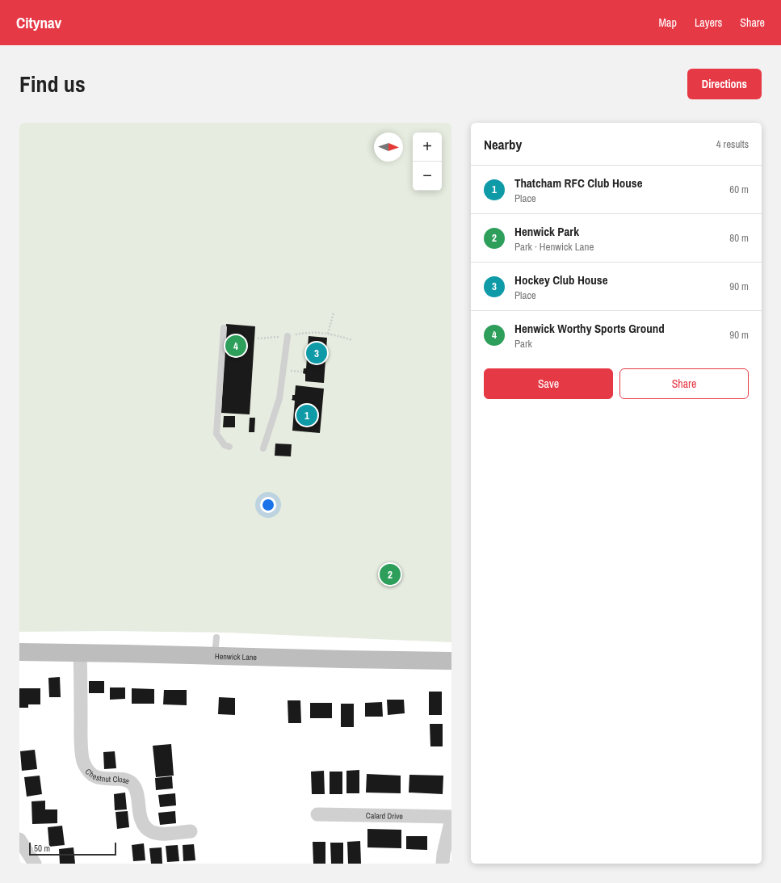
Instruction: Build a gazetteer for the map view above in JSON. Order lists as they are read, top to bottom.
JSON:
{
  "streets": {
    "street": ["Henwick Lane", "Chestnut Close", "Calard Drive"]
  },
  "crossings": [
    ["Henwick Lane", "Chestnut Close"]
  ],
  "scale_bar": "50 m",
  "north": "right",
  "page": {
    "header": "Citynav",
    "nav": ["Map", "Layers", "Share"],
    "title": "Find us",
    "buttons": [
      "Directions",
      ["Save", "Share"]
    ],
    "heading": ["Nearby", "4 results"],
    "map_buttons": ["+", "−"],
    "list": [
      {
        "mark": "1",
        "name": "Thatcham RFC Club House",
        "note": "Place",
        "value": "60 m"
      },
      {
        "mark": "2",
        "name": "Henwick Park",
        "note": "Park · Henwick Lane",
        "value": "80 m"
      },
      {
        "mark": "3",
        "name": "Hockey Club House",
        "note": "Place",
        "value": "90 m"
      },
      {
        "mark": "4",
        "name": "Henwick Worthy Sports Ground",
        "note": "Park",
        "value": "90 m"
      }
    ],
    "pins": [
      "4",
      "3",
      "1",
      "2"
    ],
    "scale": "50 m"
  }
}
